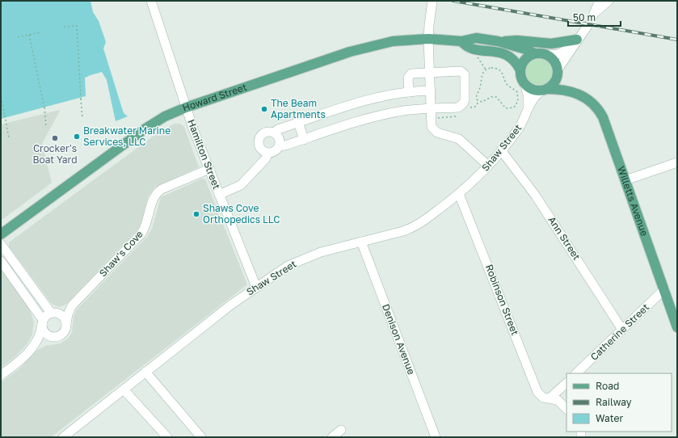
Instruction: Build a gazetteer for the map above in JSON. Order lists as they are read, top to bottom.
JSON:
{
  "streets": {
    "main road": ["Howard Street", "Willetts Avenue"],
    "street": [
      "Shaw Street",
      "Hamilton Street",
      "Ann Street",
      "Shaw's Cove",
      "Robinson Street",
      "Catherine Street",
      "Denison Avenue"
    ]
  },
  "crossings": [
    ["Howard Street", "Shaw Street"],
    ["Howard Street", "Hamilton Street"],
    ["Howard Street", "Willetts Avenue"],
    ["Shaw Street", "Hamilton Street"],
    ["Shaw Street", "Willetts Avenue"],
    ["Shaw Street", "Ann Street"],
    ["Shaw Street", "Robinson Street"],
    ["Shaw Street", "Denison Avenue"],
    ["Hamilton Street", "Shaw's Cove"],
    ["Willetts Avenue", "Catherine Street"],
    ["Ann Street", "Catherine Street"]
  ],
  "places": [
    "The Beam Apartments",
    "Breakwater Marine Services, LLC",
    "Crocker's Boat Yard",
    "Shaws Cove Orthopedics LLC"
  ],
  "legend": ["Road", "Railway", "Water"],
  "scale_bar": "50 m"
}
